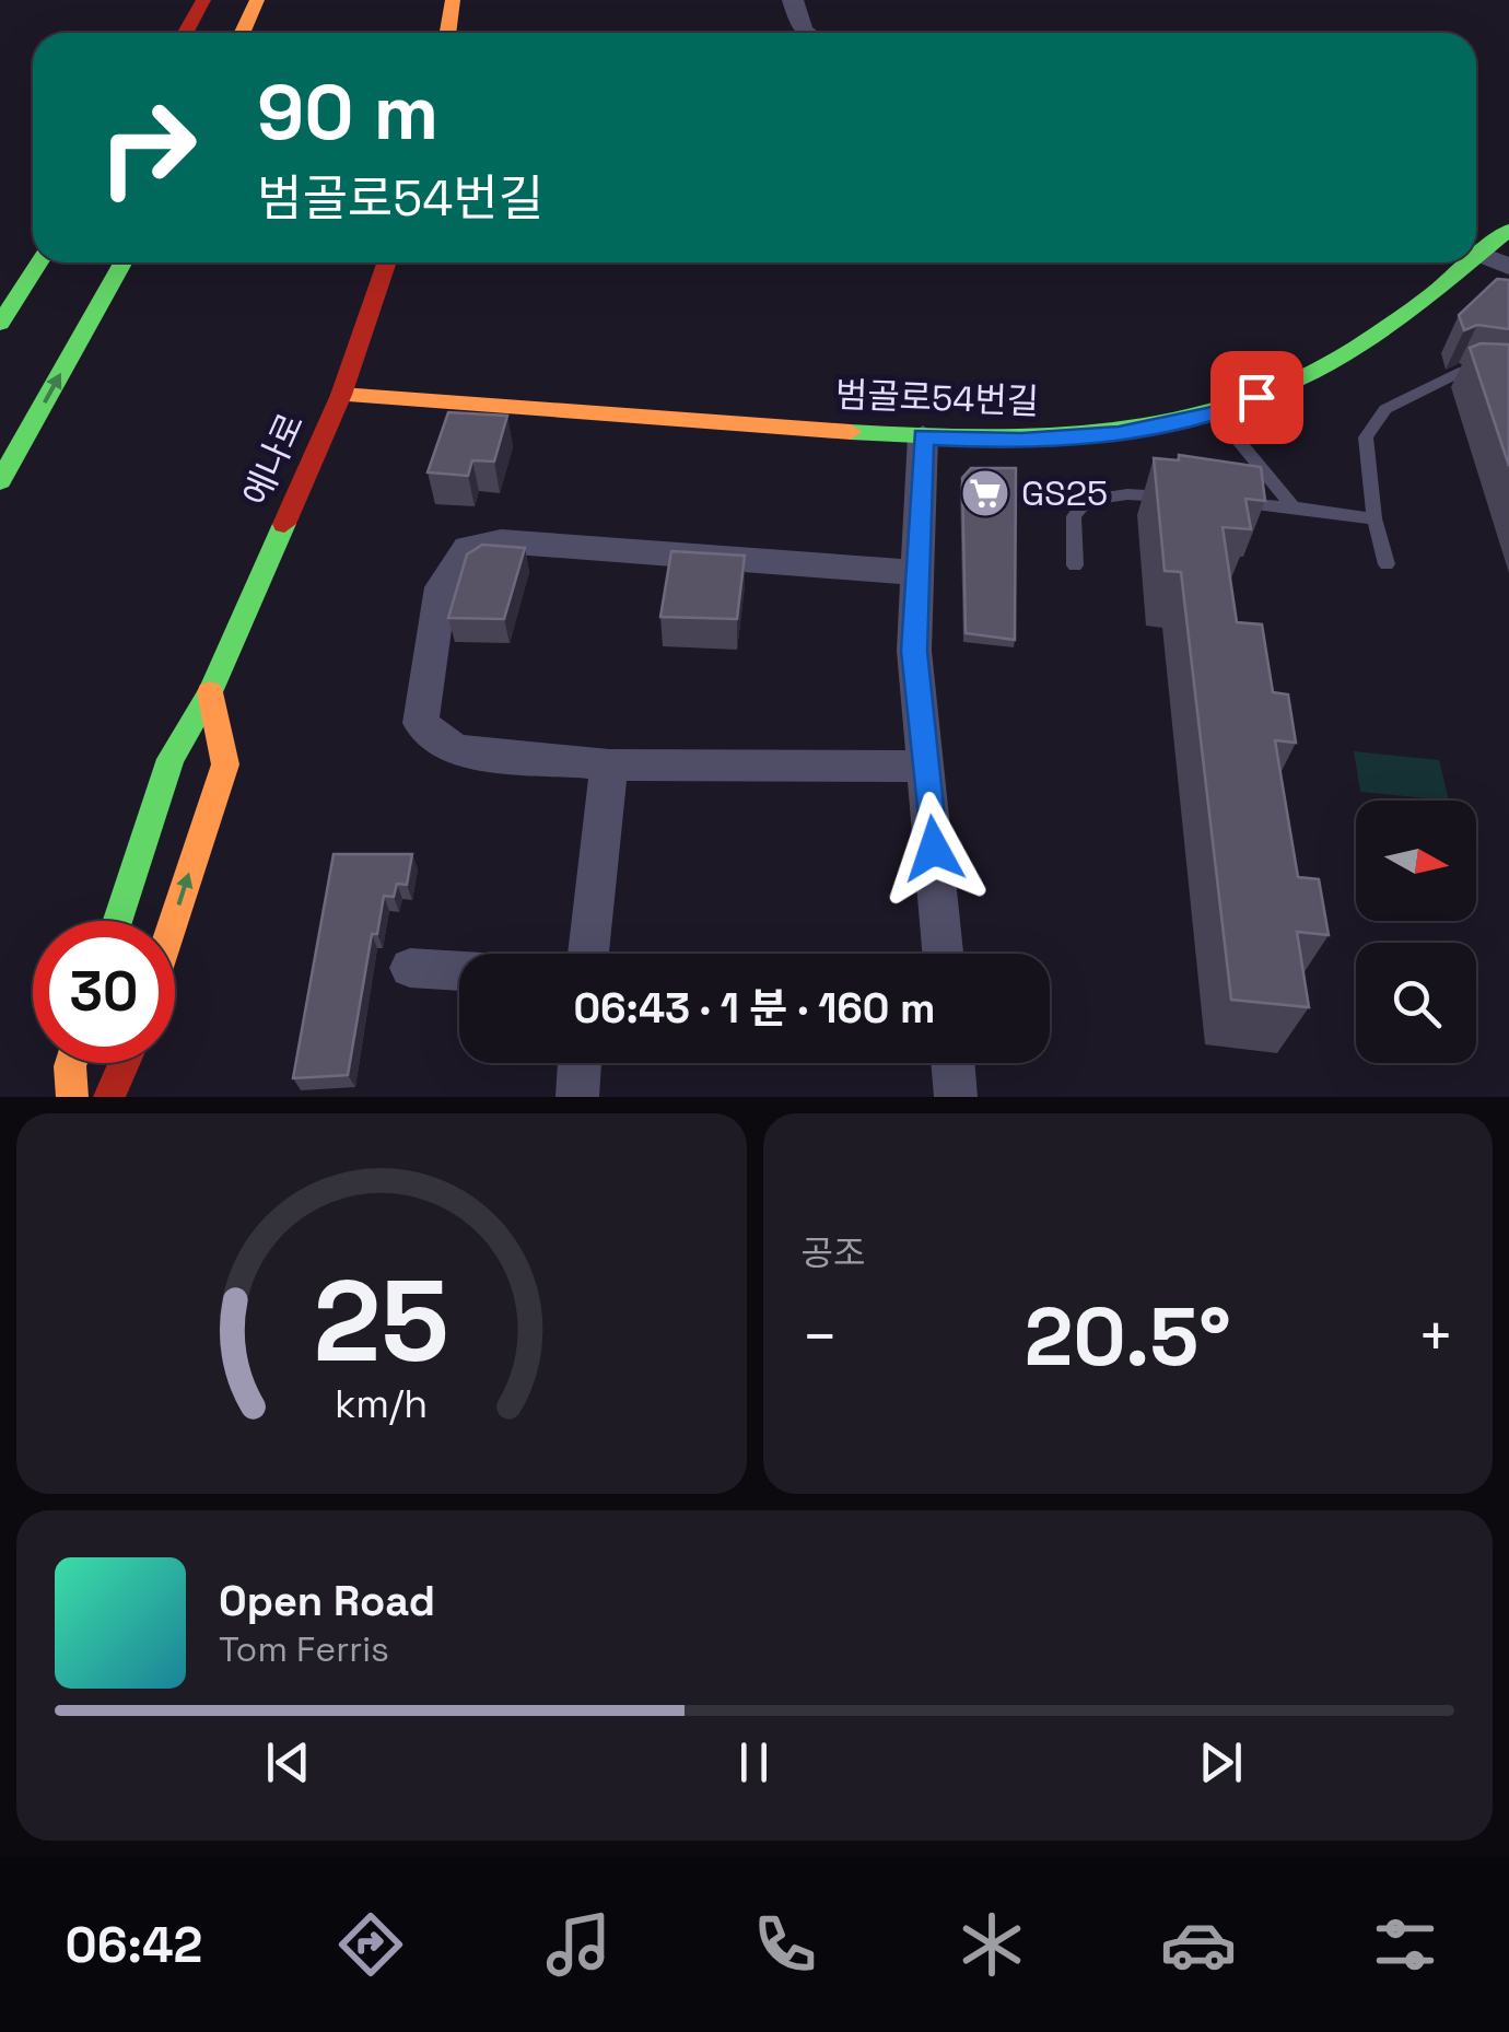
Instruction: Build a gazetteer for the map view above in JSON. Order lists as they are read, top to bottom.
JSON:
{
  "streets": {
    "main road": ["범골로54번길", "에나로"]
  },
  "crossings": [
    ["범골로54번길", "에나로"]
  ],
  "places": {
    "supermarket": ["GS25"]
  },
  "north": "right",
  "page": {
    "turn": ["90 m", "범골로54번길"],
    "limit": "30",
    "trip": "06:43 · 1 분 · 160 m",
    "tile": "공조",
    "heat": ["−", "20.5°", "+"],
    "song": ["Open Road", "Tom Ferris"],
    "tabs": "06:42",
    "gauge": ["25", "km/h"]
  }
}
